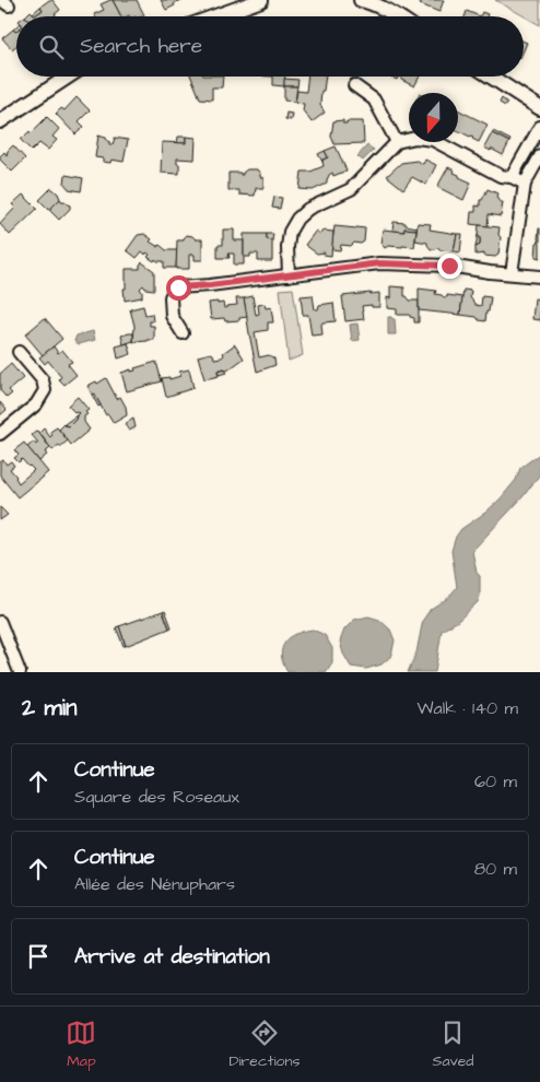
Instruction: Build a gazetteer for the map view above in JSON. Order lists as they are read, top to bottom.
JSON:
{
  "north": "bottom",
  "page": {
    "search": "Search here",
    "heading": ["2 min", "Walk · 140 m"],
    "list": [
      ["Continue", "Square des Roseaux", "60 m"],
      ["Continue", "Allée des Nénuphars", "80 m"],
      "Arrive at destination"
    ],
    "nav": ["Map", "Directions", "Saved"]
  }
}
